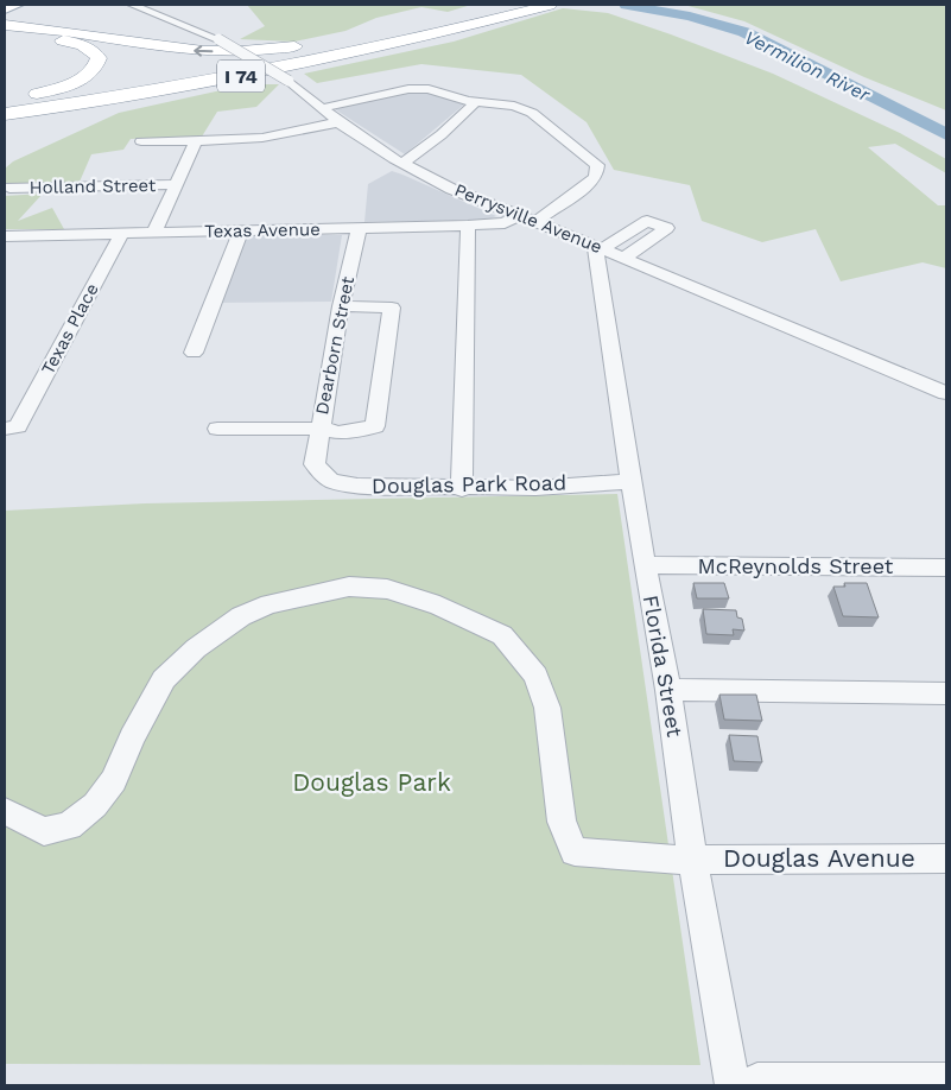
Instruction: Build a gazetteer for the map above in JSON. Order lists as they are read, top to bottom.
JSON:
{
  "streets": {
    "highway": ["I 74"],
    "street": [
      "Holland Street",
      "Perrysville Avenue",
      "Texas Avenue",
      "Texas Place",
      "Dearborn Street",
      "Douglas Park Road",
      "McReynolds Street",
      "Florida Street",
      "Douglas Avenue"
    ]
  },
  "crossings": [
    ["Perrysville Avenue", "Texas Avenue"],
    ["Perrysville Avenue", "Florida Street"],
    ["Texas Avenue", "Texas Place"],
    ["Texas Avenue", "Dearborn Street"],
    ["Dearborn Street", "Douglas Park Road"],
    ["Douglas Park Road", "Florida Street"],
    ["McReynolds Street", "Florida Street"],
    ["Florida Street", "Douglas Avenue"]
  ],
  "water": ["Vermilion River"],
  "parks": ["Douglas Park"]
}
